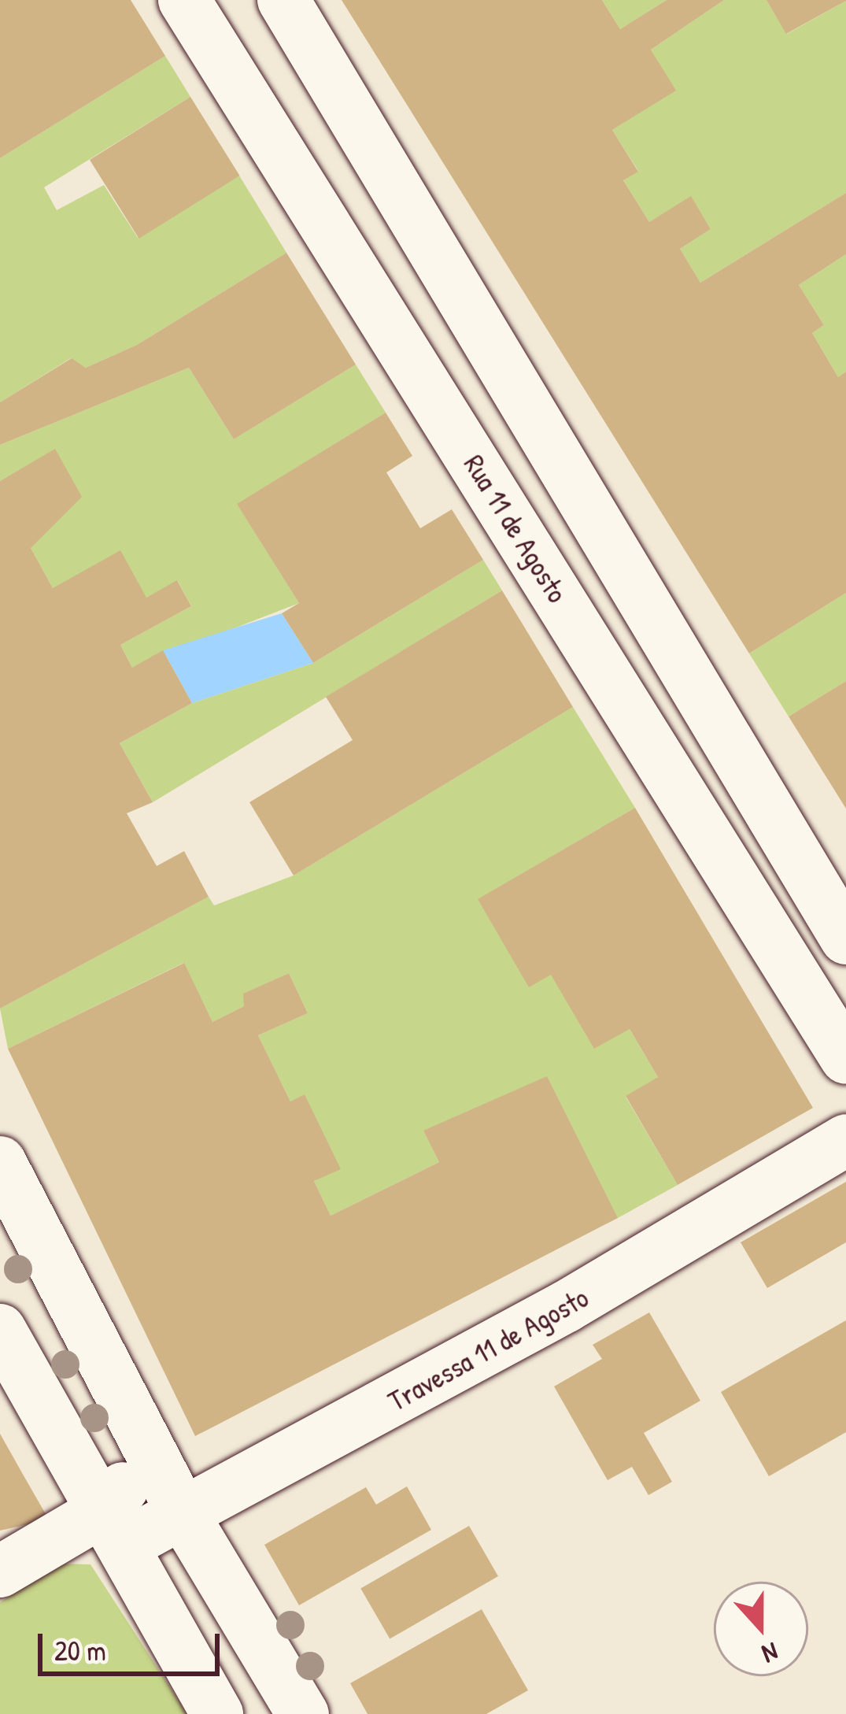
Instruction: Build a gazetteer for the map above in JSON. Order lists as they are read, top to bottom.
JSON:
{
  "streets": {
    "street": ["Rua 11 de Agosto", "Travessa 11 de Agosto"]
  },
  "scale_bar": "20 m",
  "north": "bottom"
}
